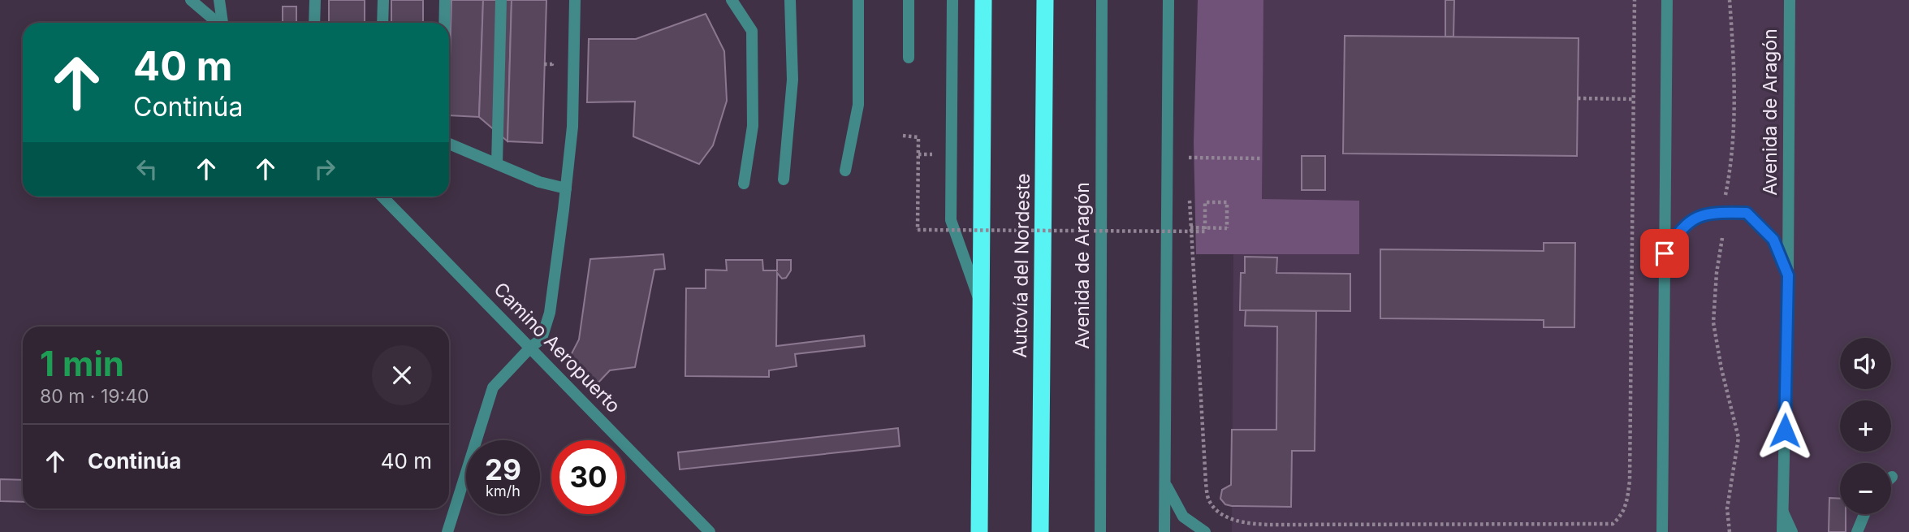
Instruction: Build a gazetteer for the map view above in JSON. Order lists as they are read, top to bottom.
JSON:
{
  "streets": {
    "highway": ["Autovía del Nordeste"],
    "street": ["Avenida de Aragón", "Camino Aeropuerto"]
  },
  "page": {
    "turn": ["40 m", "Continúa"],
    "heading": ["1 min", "80 m · 19:40"],
    "map_buttons": ["+", "−"],
    "list": [
      {
        "name": "Continúa",
        "value": "40 m"
      }
    ],
    "speed": "29 km/h",
    "limit": "30"
  }
}
